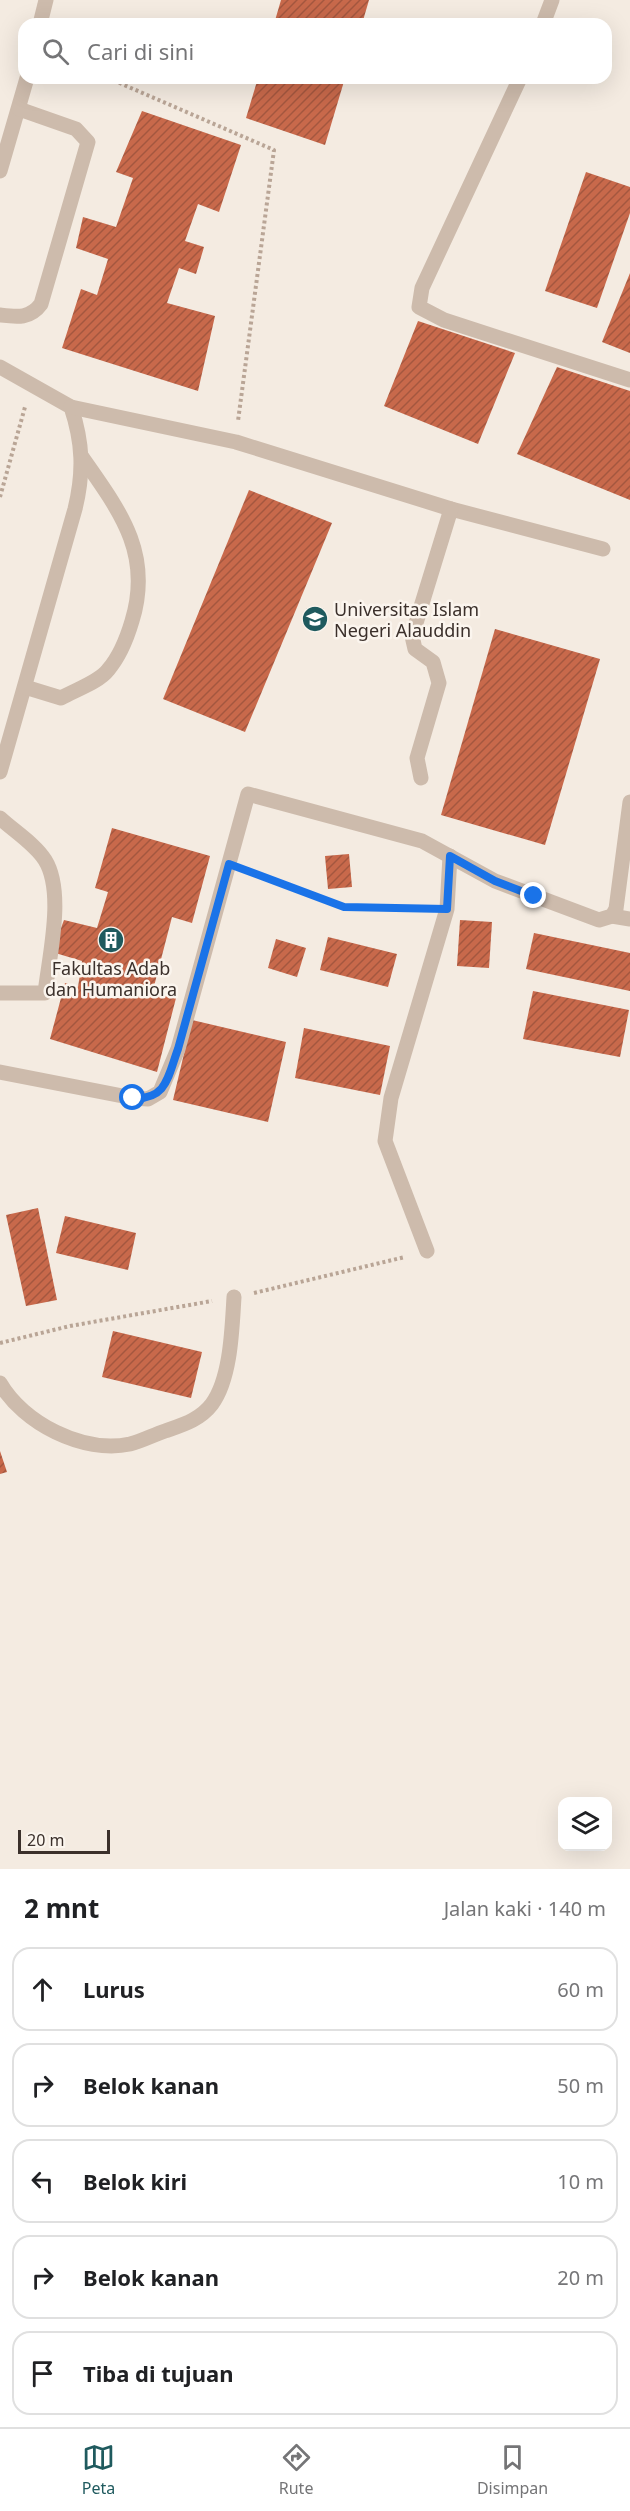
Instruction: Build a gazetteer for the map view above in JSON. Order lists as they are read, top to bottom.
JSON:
{
  "places": {
    "school or university": ["Universitas Islam Negeri Alauddin"],
    "building": ["Fakultas Adab dan Humaniora"]
  },
  "scale_bar": "20 m",
  "page": {
    "search": "Cari di sini",
    "scale": "20 m",
    "heading": ["2 mnt", "Jalan kaki · 140 m"],
    "list": [
      ["Lurus", "60 m"],
      ["Belok kanan", "50 m"],
      ["Belok kiri", "10 m"],
      ["Belok kanan", "20 m"],
      "Tiba di tujuan"
    ],
    "nav": ["Peta", "Rute", "Disimpan"]
  }
}
